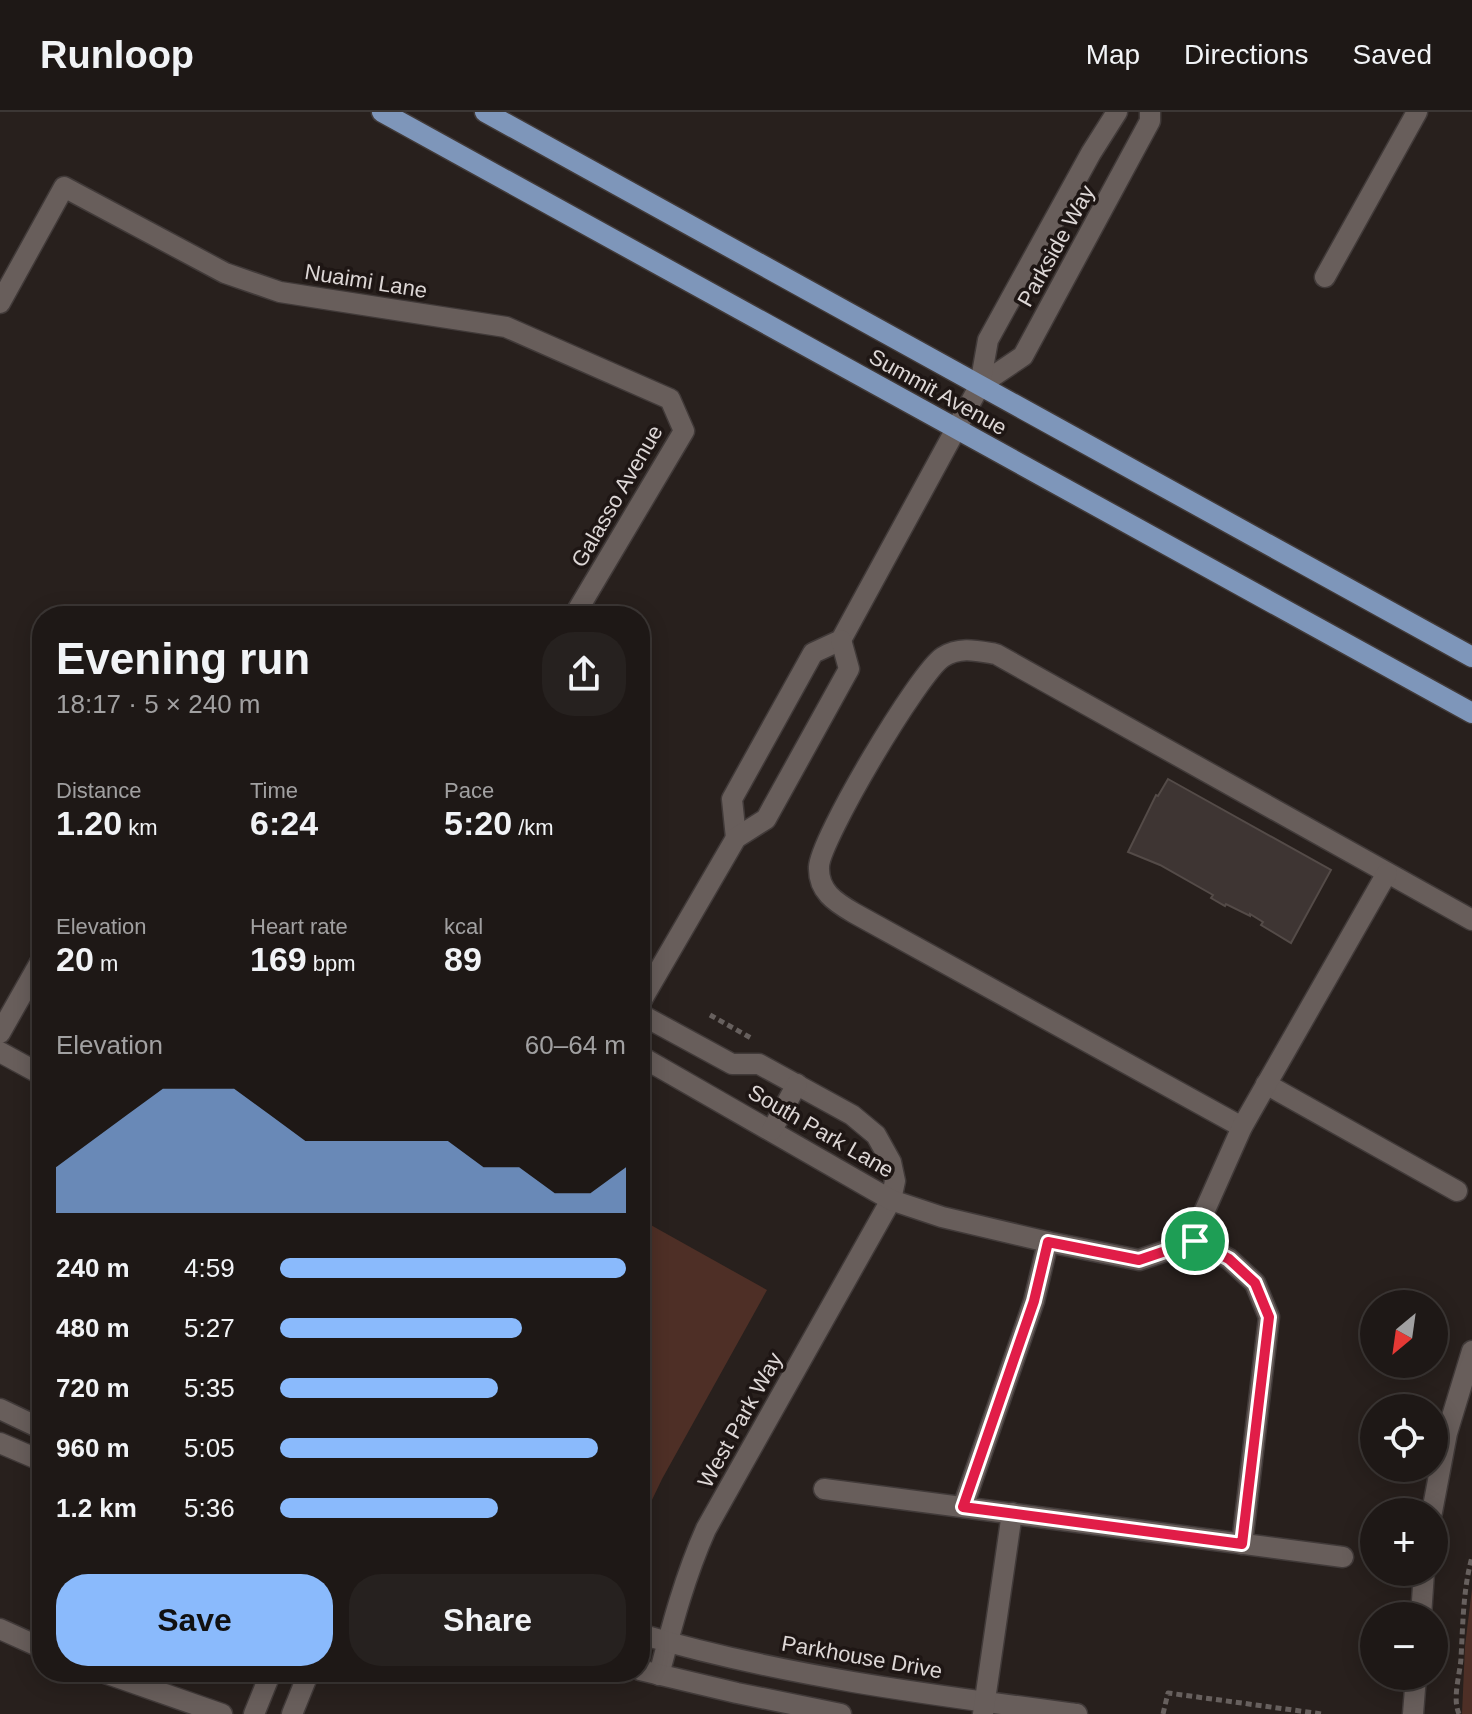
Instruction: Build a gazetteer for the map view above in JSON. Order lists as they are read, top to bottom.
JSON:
{
  "streets": {
    "main road": ["Summit Avenue"],
    "street": [
      "Parkside Way",
      "Nuaimi Lane",
      "Galasso Avenue",
      "South Park Lane",
      "West Park Way",
      "Parkhouse Drive"
    ]
  },
  "crossings": [
    ["Parkside Way", "Summit Avenue"],
    ["Nuaimi Lane", "Galasso Avenue"],
    ["South Park Lane", "West Park Way"],
    ["West Park Way", "Parkhouse Drive"]
  ],
  "north": "bottom left",
  "page": {
    "header": "Runloop",
    "nav": ["Map", "Directions", "Saved"],
    "heading": ["Evening run", "18:17 · 5 × 240 m"],
    "stats": [
      ["Distance", "1.20 km"],
      ["Time", "6:24"],
      ["Pace", "5:20 /km"],
      ["Elevation", "20 m"],
      ["Heart rate", "169 bpm"],
      ["kcal", "89"]
    ],
    "chart": ["Elevation", "60–64 m"],
    "list": [
      {
        "name": "240 m",
        "note": "4:59"
      },
      {
        "name": "480 m",
        "note": "5:27"
      },
      {
        "name": "720 m",
        "note": "5:35"
      },
      {
        "name": "960 m",
        "note": "5:05"
      },
      {
        "name": "1.2 km",
        "note": "5:36"
      }
    ],
    "map_buttons": ["+", "−"],
    "buttons": ["Save", "Share"]
  }
}
